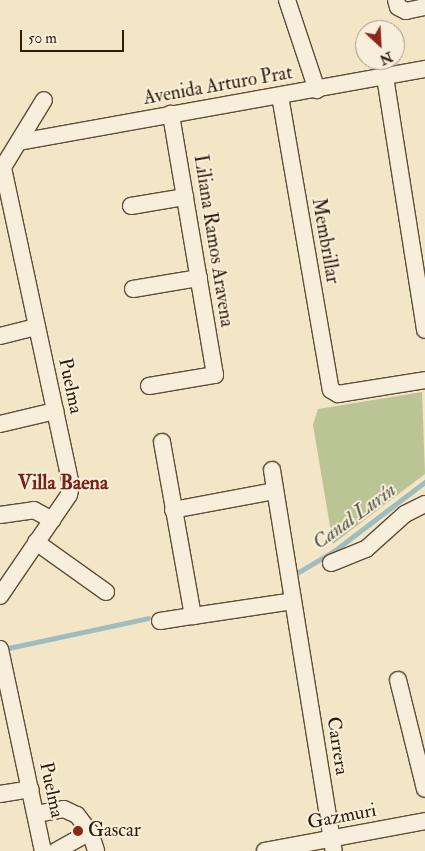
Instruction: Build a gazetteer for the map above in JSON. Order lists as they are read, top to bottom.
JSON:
{
  "streets": {
    "street": [
      "Avenida Arturo Prat",
      "Liliana Ramos Aravena",
      "Membrillar",
      "Puelma",
      "Carrera",
      "Gazmuri"
    ]
  },
  "crossings": [
    ["Avenida Arturo Prat", "Liliana Ramos Aravena"],
    ["Avenida Arturo Prat", "Membrillar"],
    ["Carrera", "Gazmuri"]
  ],
  "districts": ["Villa Baena"],
  "water": ["Canal Lurín"],
  "places": ["Gascar"],
  "scale_bar": "50 m",
  "north": "bottom right"
}
